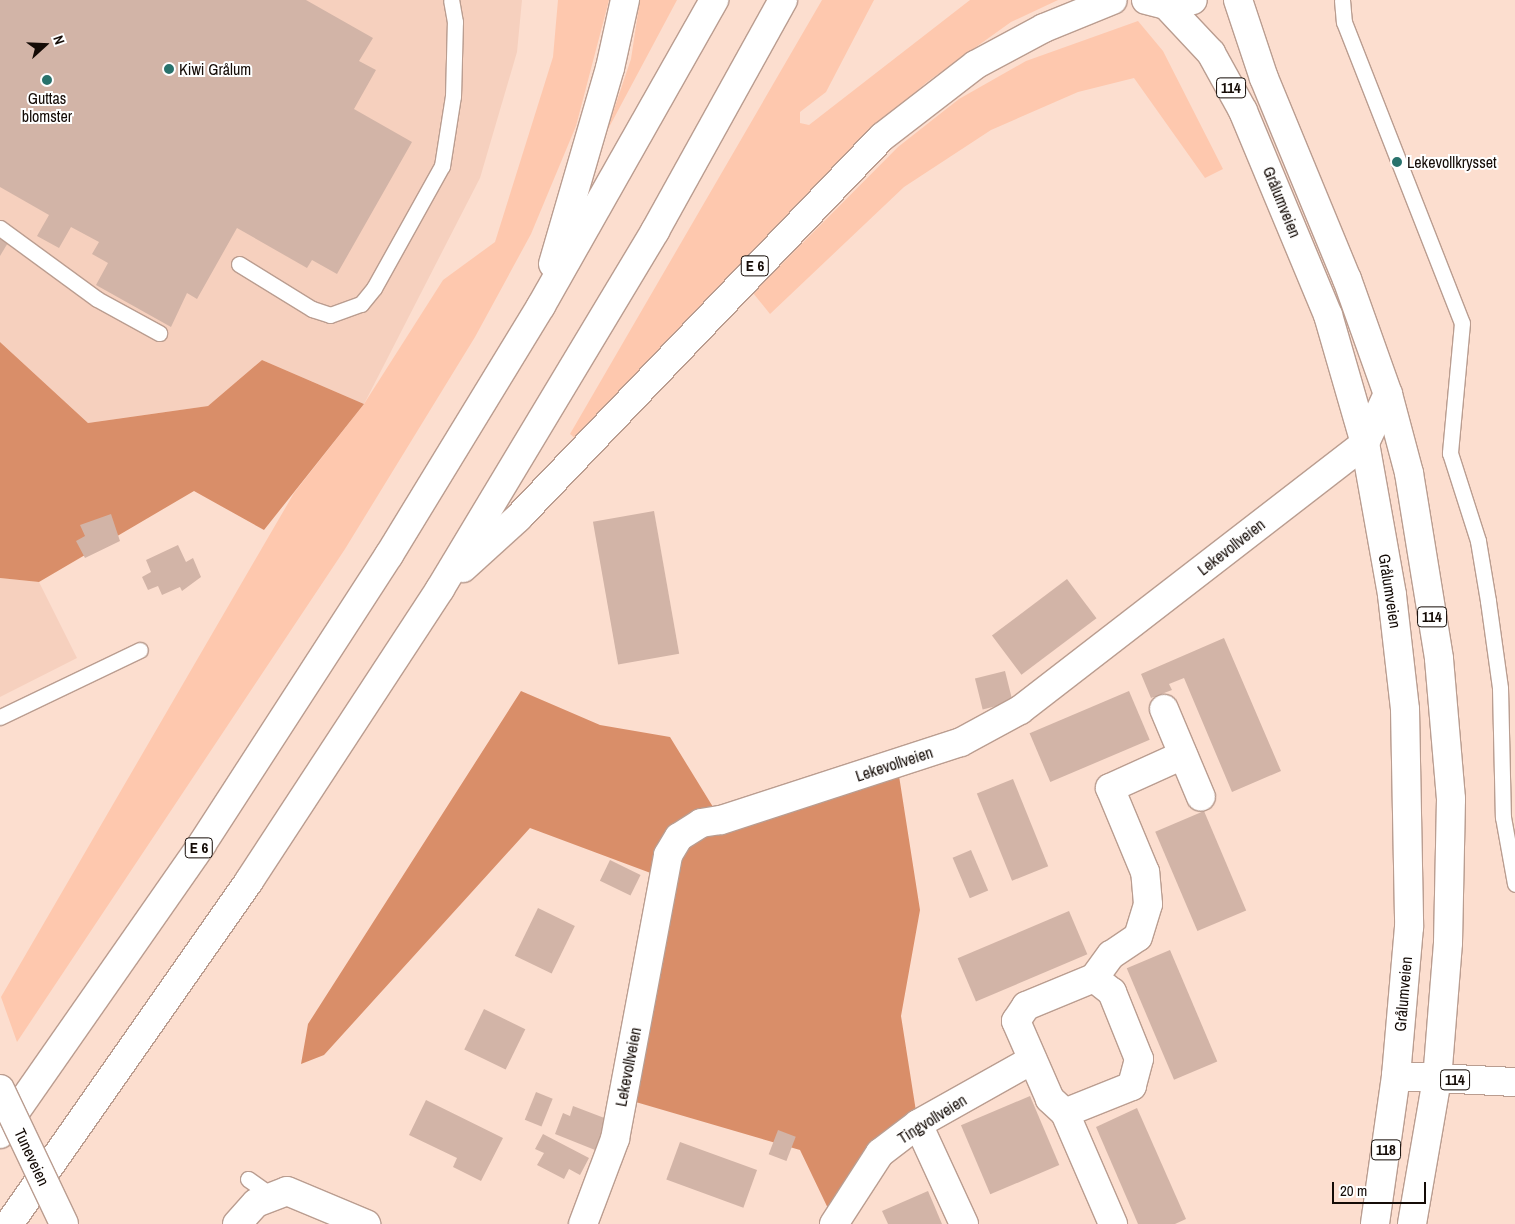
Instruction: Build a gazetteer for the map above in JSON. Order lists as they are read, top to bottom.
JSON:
{
  "streets": {
    "main road": [
      "114",
      "Grålumveien",
      "E 6",
      "Lekevollveien",
      "Tingvollveien",
      "118",
      "Tuneveien"
    ]
  },
  "crossings": [
    ["114", "Grålumveien"],
    ["Grålumveien", "Lekevollveien"]
  ],
  "places": ["Kiwi Grålum", "Guttas blomster", "Lekevollkrysset"],
  "scale_bar": "20 m",
  "north": "right"
}
